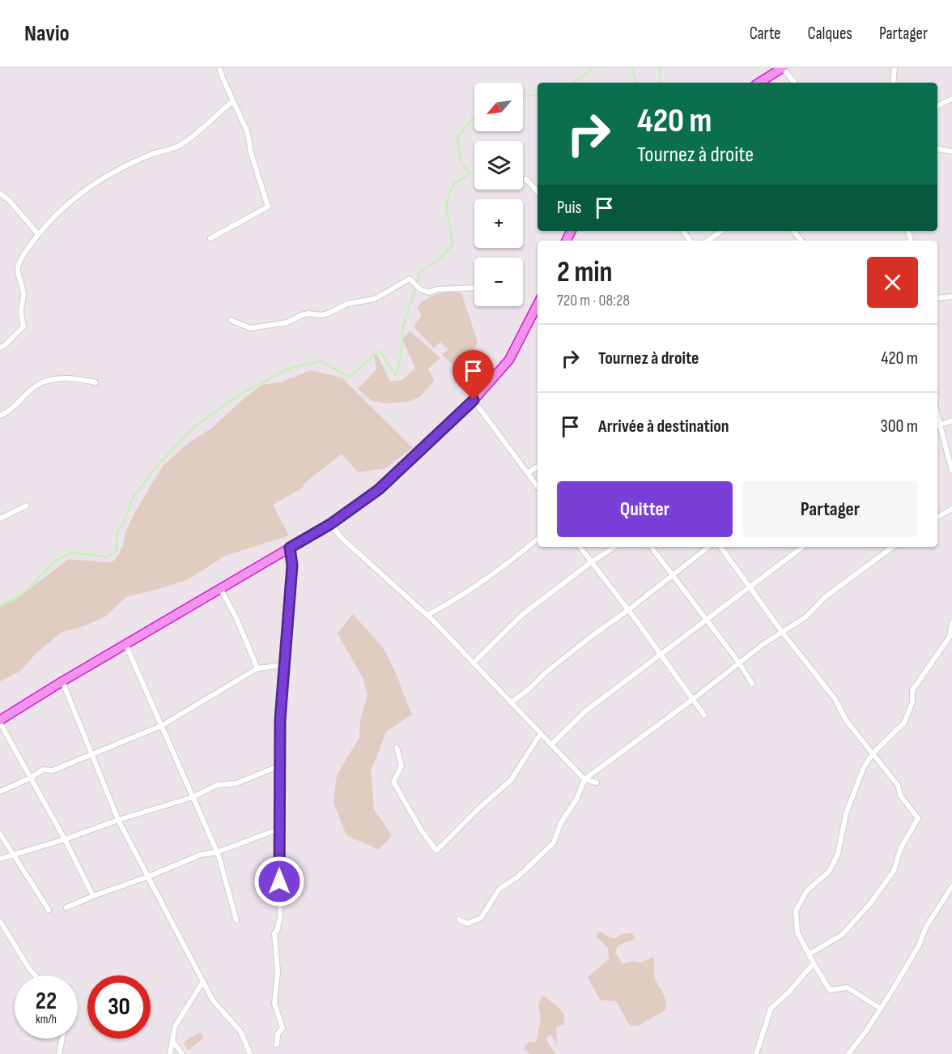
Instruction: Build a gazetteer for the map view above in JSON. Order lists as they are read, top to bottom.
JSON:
{
  "north": "bottom left",
  "page": {
    "header": "Navio",
    "nav": ["Carte", "Calques", "Partager"],
    "map_buttons": ["+", "−"],
    "turn": ["420 m", "Tournez à droite"],
    "then": "Puis",
    "heading": ["2 min", "720 m · 08:28"],
    "list": [
      {
        "name": "Tournez à droite",
        "value": "420 m"
      },
      {
        "name": "Arrivée à destination",
        "value": "300 m"
      }
    ],
    "buttons": ["Quitter", "Partager"],
    "speed": "22 km/h",
    "limit": "30"
  }
}
